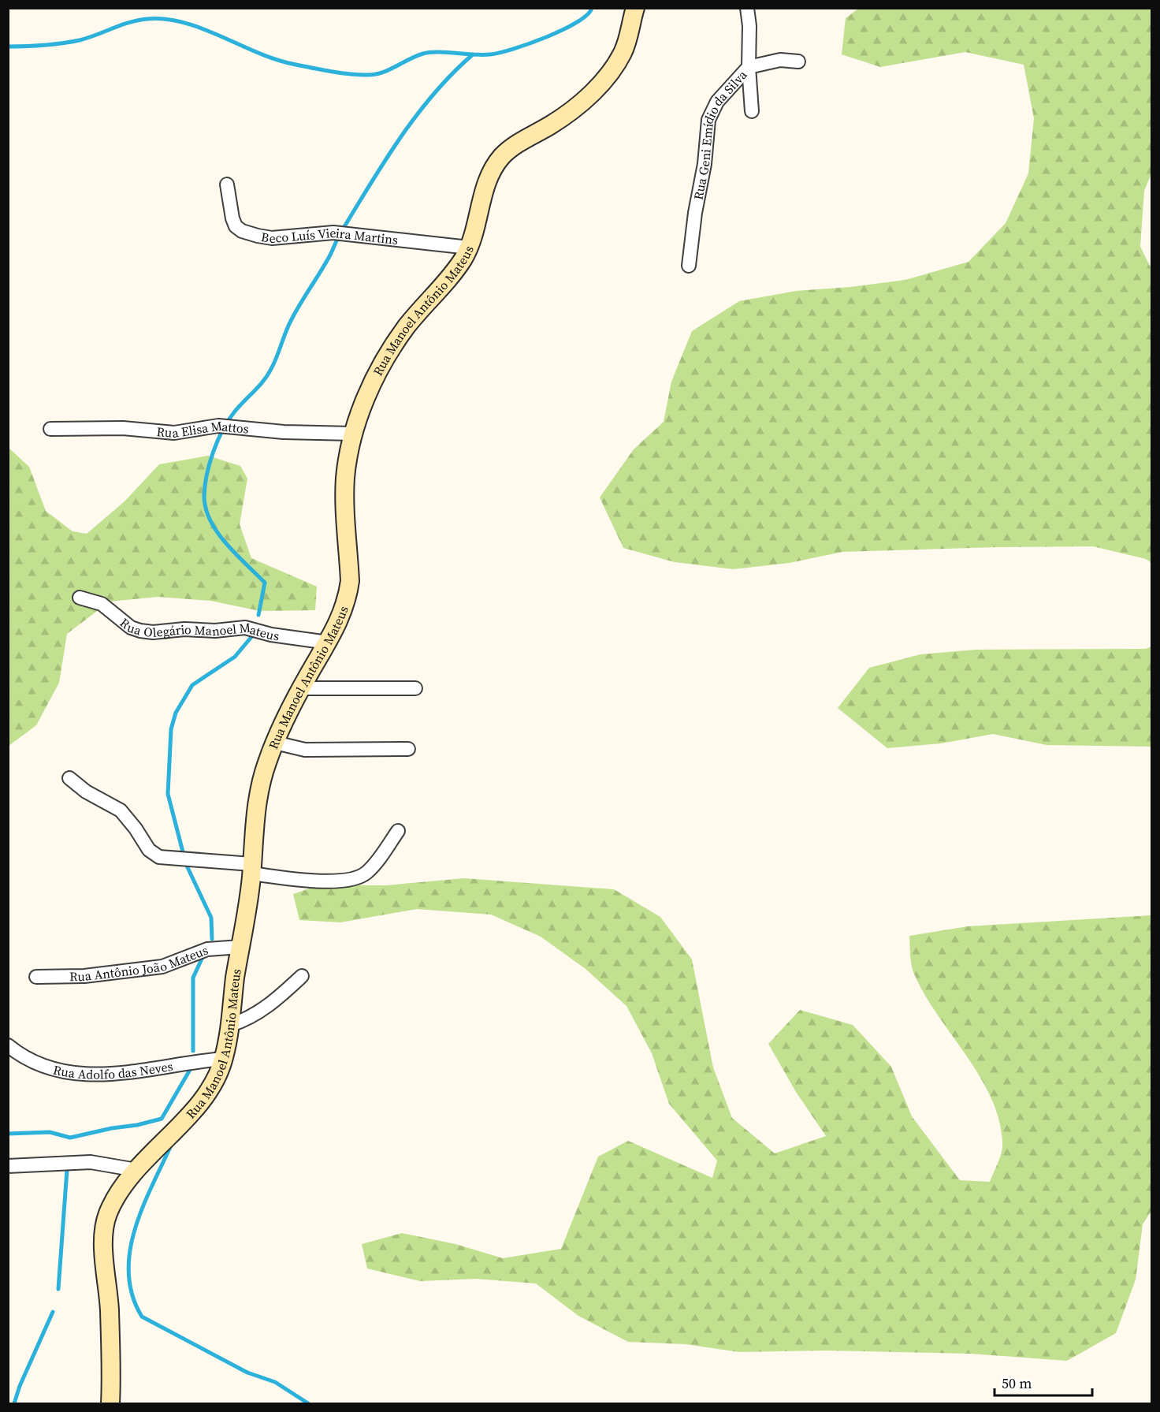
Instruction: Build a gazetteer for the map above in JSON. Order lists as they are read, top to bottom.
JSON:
{
  "streets": {
    "street": [
      "Rua Geni Emídio da Silva",
      "Beco Luís Vieira Martins",
      "Rua Manoel Antônio Mateus",
      "Rua Elisa Mattos",
      "Rua Olegário Manoel Mateus",
      "Rua Antônio João Mateus",
      "Rua Adolfo das Neves"
    ]
  },
  "crossings": [
    ["Beco Luís Vieira Martins", "Rua Manoel Antônio Mateus"],
    ["Rua Manoel Antônio Mateus", "Rua Elisa Mattos"],
    ["Rua Manoel Antônio Mateus", "Rua Olegário Manoel Mateus"],
    ["Rua Manoel Antônio Mateus", "Rua Antônio João Mateus"],
    ["Rua Manoel Antônio Mateus", "Rua Adolfo das Neves"]
  ],
  "scale_bar": "50 m"
}
